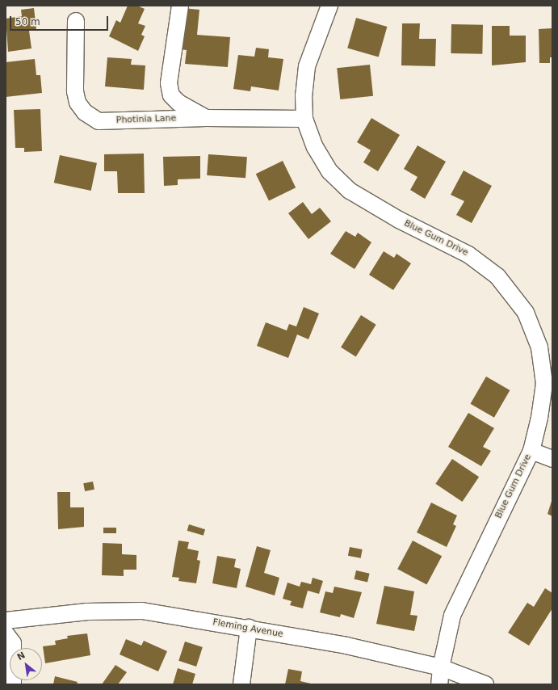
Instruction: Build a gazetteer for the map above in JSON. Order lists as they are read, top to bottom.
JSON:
{
  "streets": {
    "street": ["Photinia Lane", "Blue Gum Drive", "Fleming Avenue"]
  },
  "crossings": [
    ["Photinia Lane", "Blue Gum Drive"],
    ["Blue Gum Drive", "Fleming Avenue"]
  ],
  "scale_bar": "50 m",
  "north": "top left"
}
